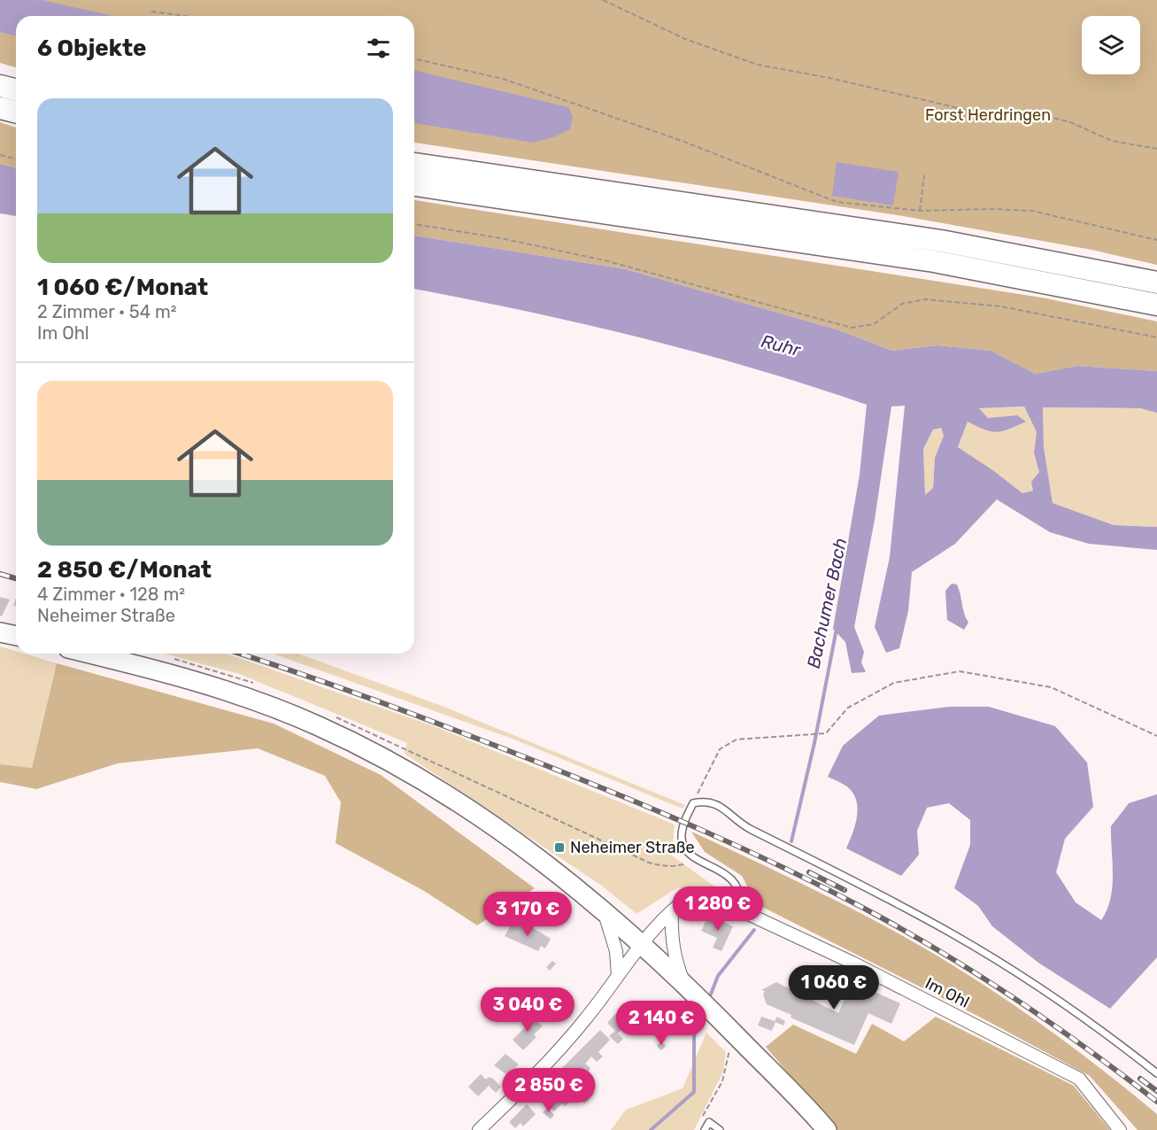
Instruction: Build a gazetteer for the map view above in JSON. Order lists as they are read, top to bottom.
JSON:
{
  "streets": {
    "street": ["Im Ohl"]
  },
  "water": ["Ruhr", "Bachumer Bach"],
  "parks": ["Forst Herdringen"],
  "places": {
    "transit": ["Neheimer Straße"]
  },
  "page": {
    "heading": "6 Objekte",
    "list": [
      {
        "name": "1 060 €/Monat",
        "note": "2 Zimmer · 54 m² · Im Ohl"
      },
      {
        "name": "2 850 €/Monat",
        "note": "4 Zimmer · 128 m² · Neheimer Straße"
      }
    ],
    "price": [
      "1 280 €",
      "3 170 €",
      "1 060 €",
      "3 040 €",
      "2 140 €",
      "2 850 €"
    ]
  }
}
